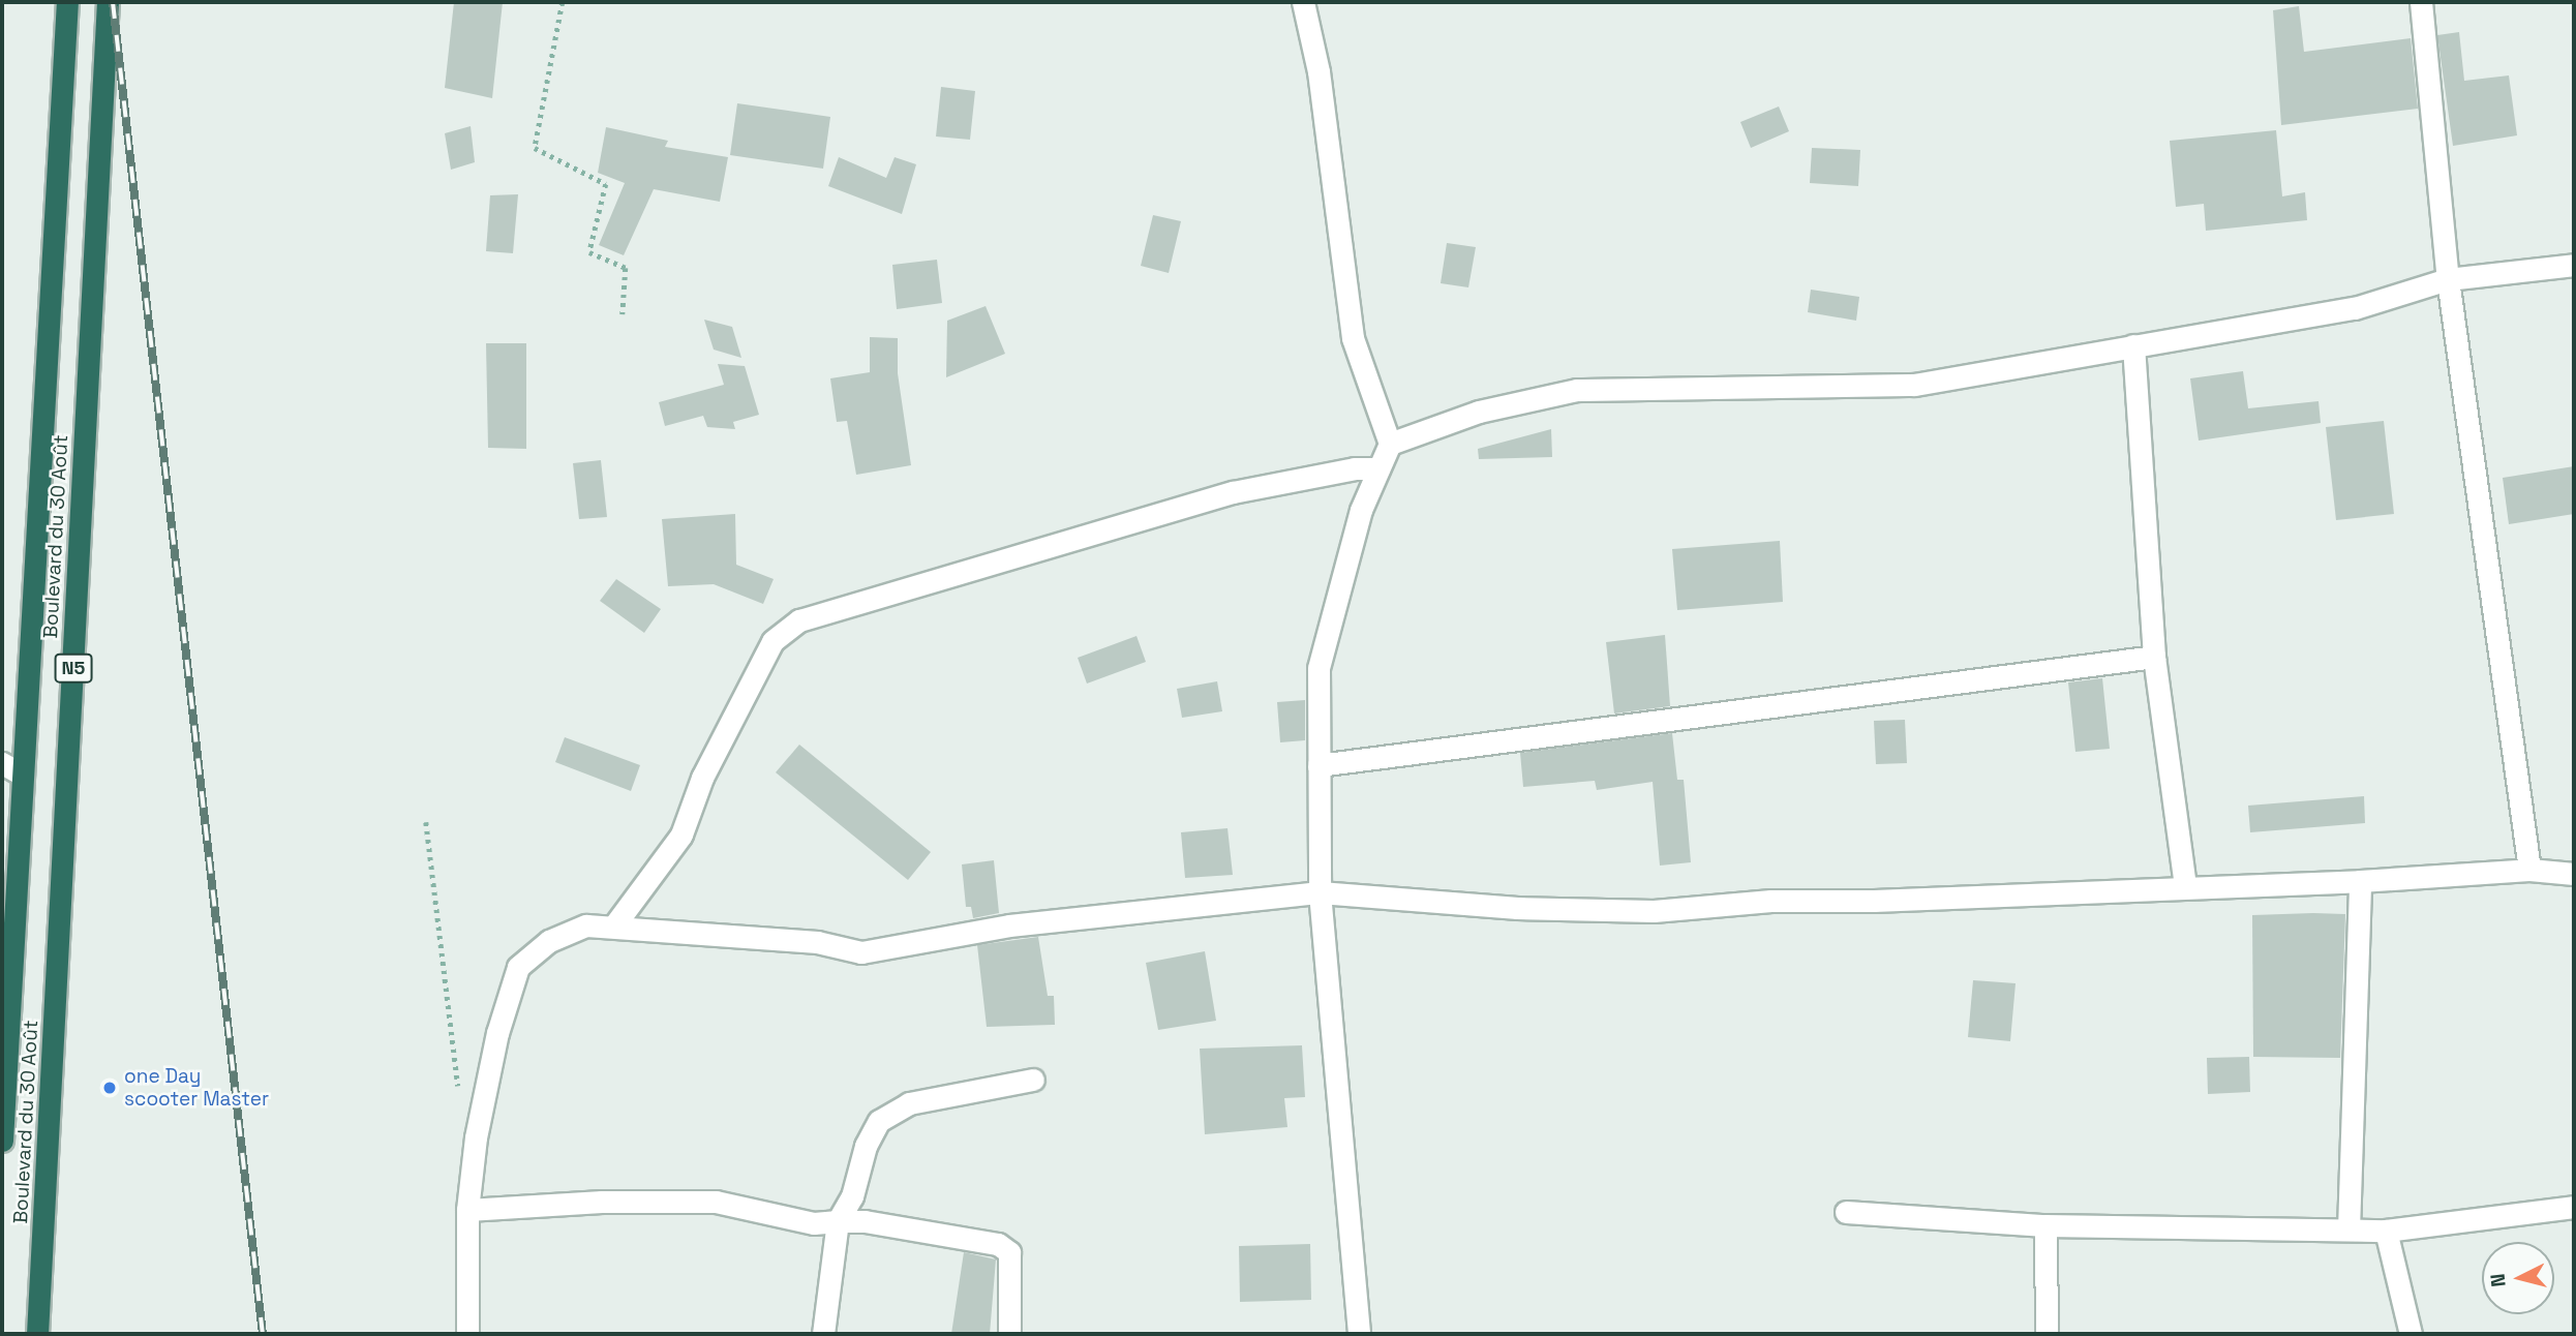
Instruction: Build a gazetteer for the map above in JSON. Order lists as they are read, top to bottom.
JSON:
{
  "streets": {
    "highway": ["Boulevard du 30 Août", "N5"]
  },
  "places": ["one Day scooter Master"],
  "north": "left"
}
